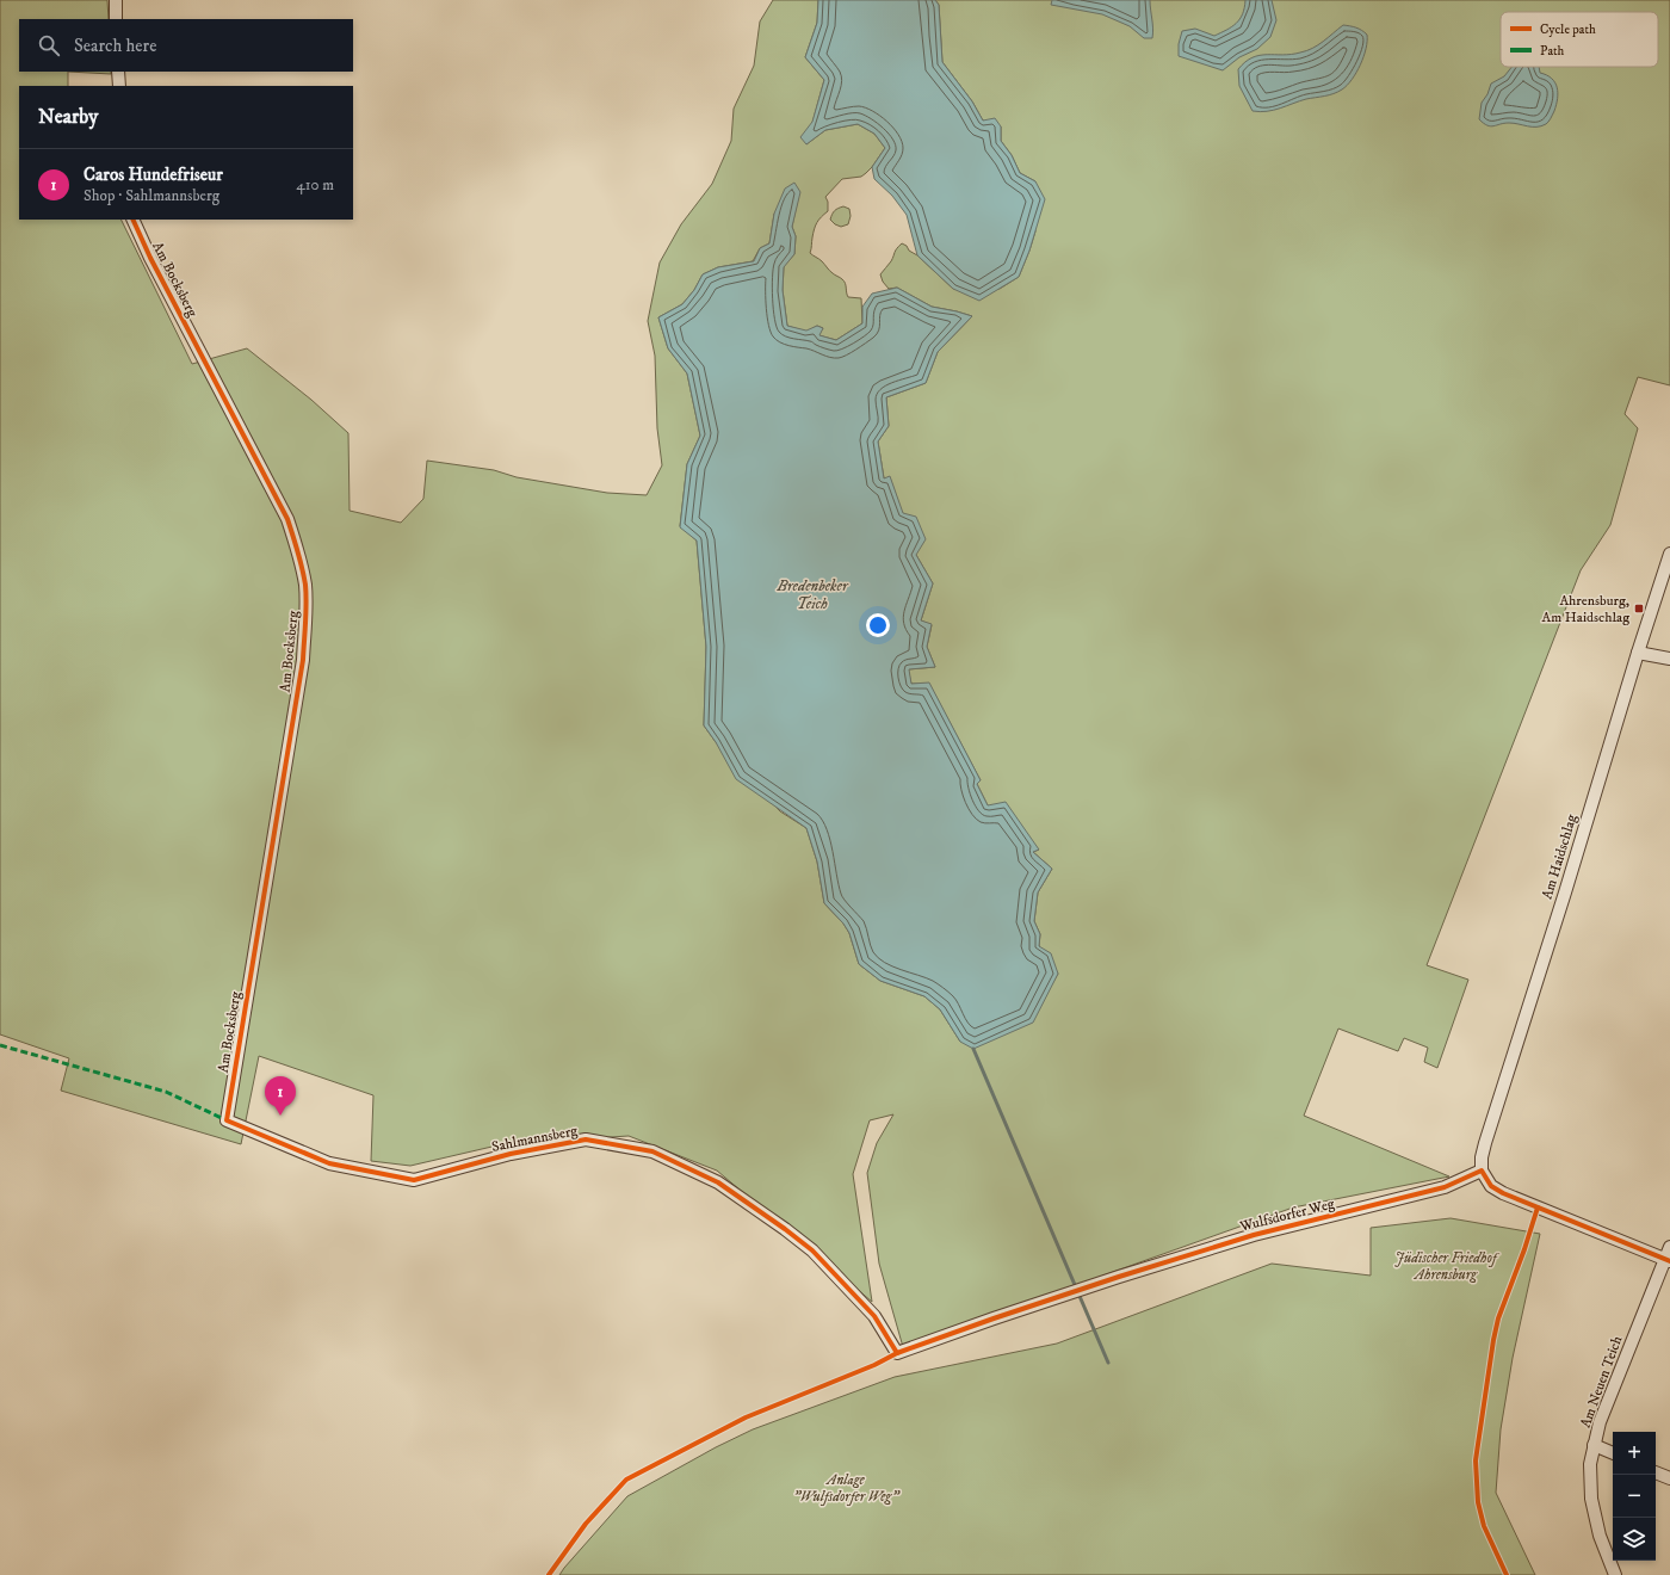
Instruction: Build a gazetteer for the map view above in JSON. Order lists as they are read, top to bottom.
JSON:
{
  "streets": {
    "street": [
      "Am Bocksberg",
      "Am Haidschlag",
      "Sahlmannsberg",
      "Wulfsdorfer Weg",
      "Am Neuen Teich"
    ]
  },
  "crossings": [
    ["Am Bocksberg", "Sahlmannsberg"],
    ["Am Haidschlag", "Wulfsdorfer Weg"],
    ["Sahlmannsberg", "Wulfsdorfer Weg"]
  ],
  "water": ["Bredenbeker Teich"],
  "parks": ["Jüdischer Friedhof Ahrensburg", "Anlage \"Wulfsdorfer Weg\""],
  "places": {
    "transit": ["Ahrensburg, Am Haidschlag"]
  },
  "legend": ["Cycle path", "Path"],
  "page": {
    "search": "Search here",
    "heading": "Nearby",
    "list": [
      {
        "mark": "1",
        "name": "Caros Hundefriseur",
        "note": "Shop · Sahlmannsberg",
        "value": "410 m"
      }
    ],
    "pins": "1",
    "map_buttons": ["+", "−"]
  }
}
